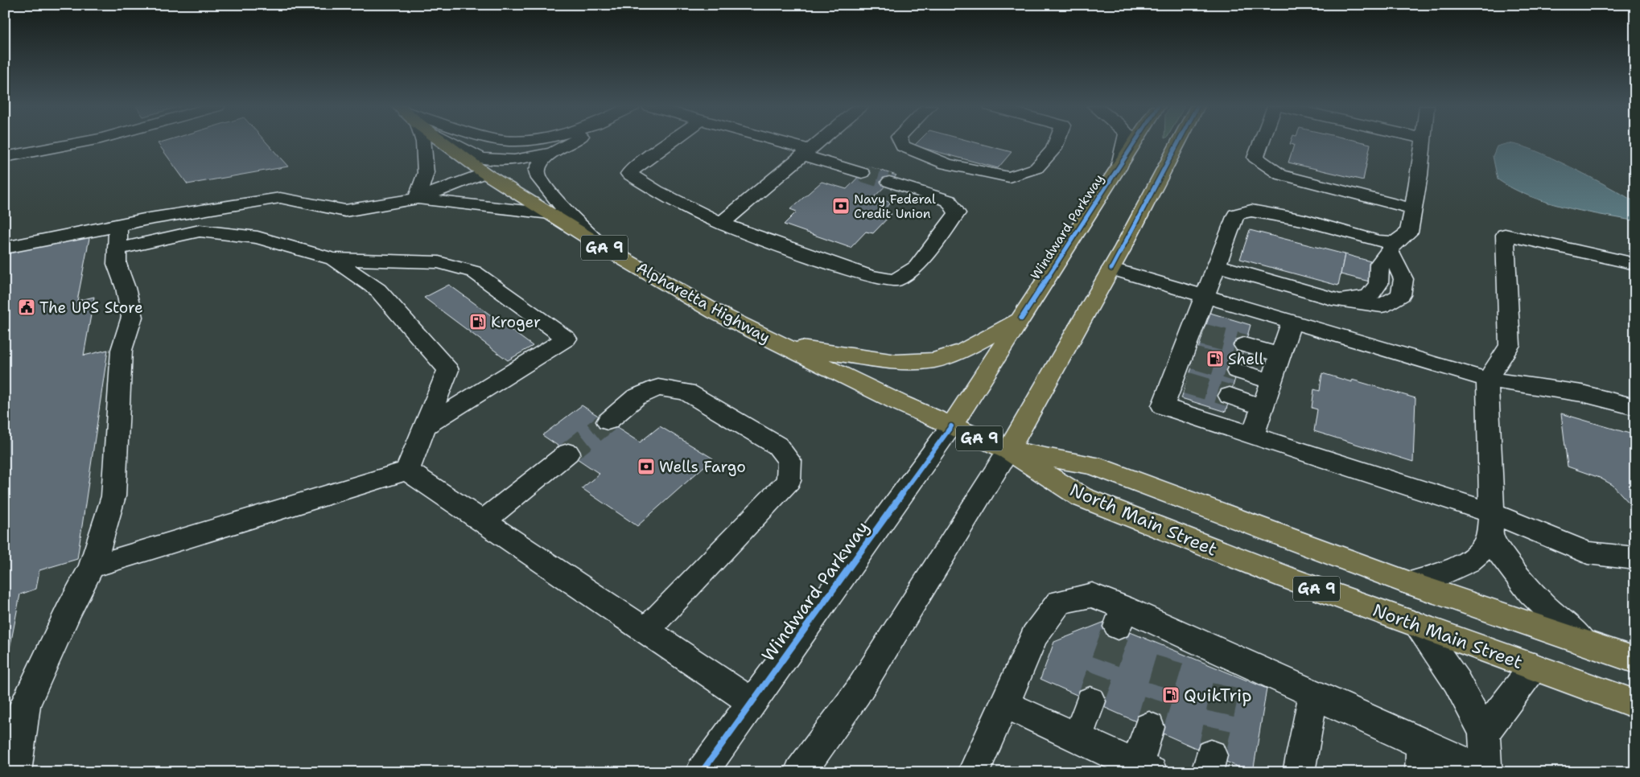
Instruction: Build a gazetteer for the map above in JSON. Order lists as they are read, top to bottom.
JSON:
{
  "streets": {
    "main road": [
      "Windward Parkway",
      "GA 9",
      "Alpharetta Highway",
      "North Main Street"
    ]
  },
  "crossings": [
    ["Windward Parkway", "Alpharetta Highway"],
    ["Alpharetta Highway", "North Main Street"]
  ],
  "places": {
    "bank": ["Navy Federal Credit Union", "Wells Fargo"],
    "public building": ["The UPS Store"],
    "fuel station": ["Kroger", "Shell", "QuikTrip"]
  }
}
